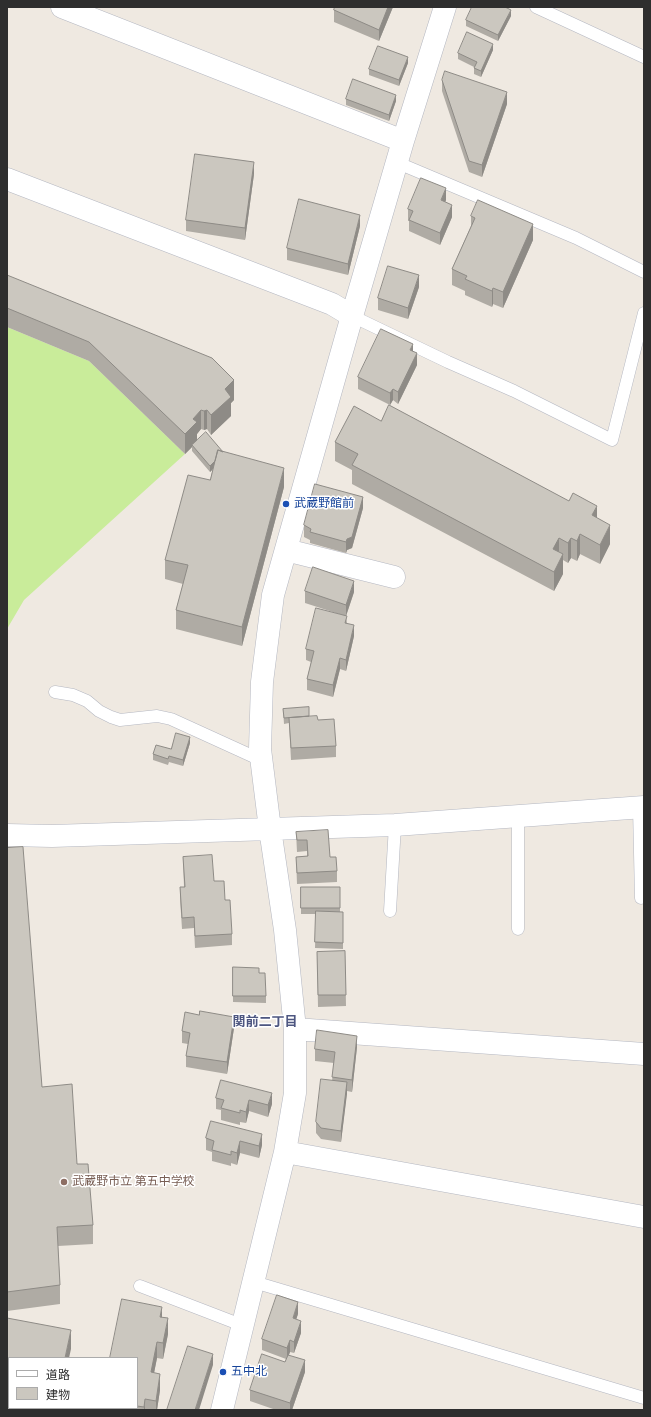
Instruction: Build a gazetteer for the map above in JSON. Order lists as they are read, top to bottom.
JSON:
{
  "districts": ["関前二丁目"],
  "places": ["武蔵野館前", "武蔵野市立 第五中学校", "五中北"],
  "legend": ["道路", "建物"]
}
